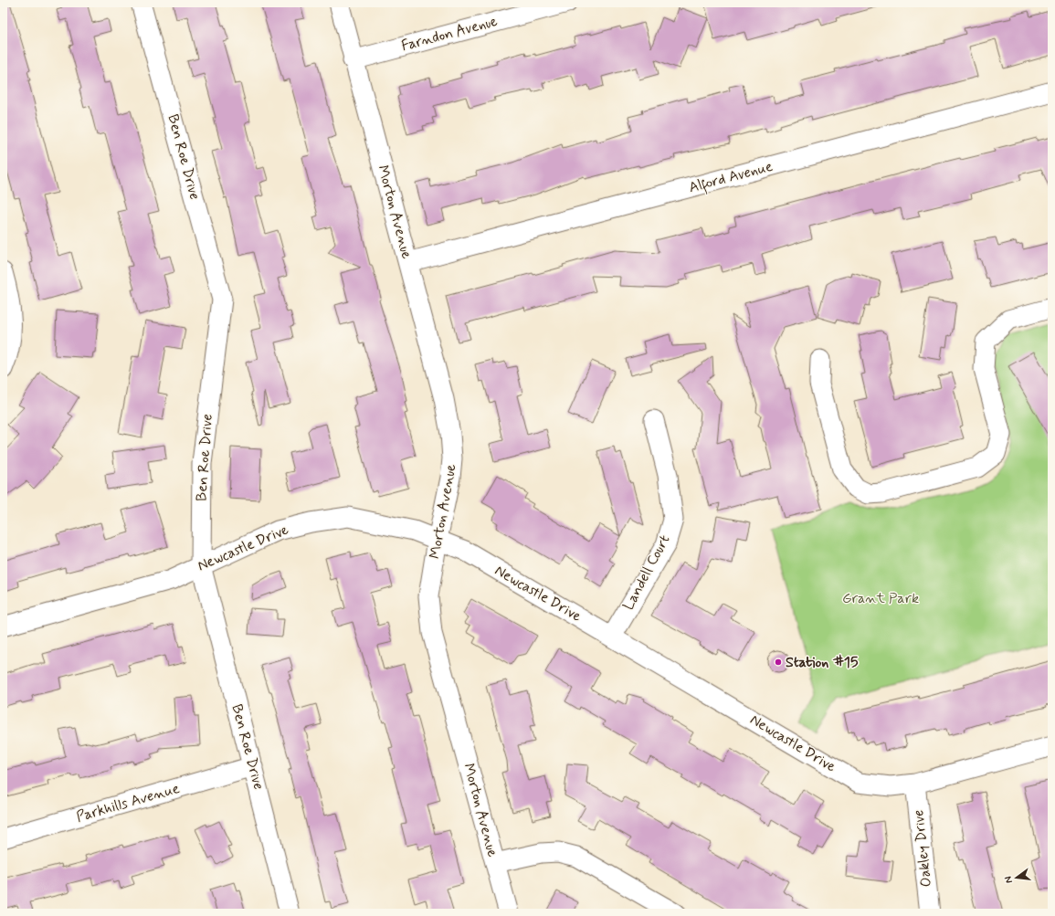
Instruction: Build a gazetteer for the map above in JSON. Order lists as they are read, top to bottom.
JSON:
{
  "streets": {
    "street": [
      "Farndon Avenue",
      "Ben Roe Drive",
      "Alford Avenue",
      "Morton Avenue",
      "Newcastle Drive",
      "Landell Court",
      "Parkhills Avenue",
      "Oakley Drive"
    ]
  },
  "crossings": [
    ["Farndon Avenue", "Morton Avenue"],
    ["Ben Roe Drive", "Newcastle Drive"],
    ["Ben Roe Drive", "Parkhills Avenue"],
    ["Alford Avenue", "Morton Avenue"],
    ["Morton Avenue", "Newcastle Drive"],
    ["Newcastle Drive", "Landell Court"],
    ["Newcastle Drive", "Oakley Drive"]
  ],
  "parks": ["Grant Park"],
  "places": ["Station #15"],
  "north": "left"
}
